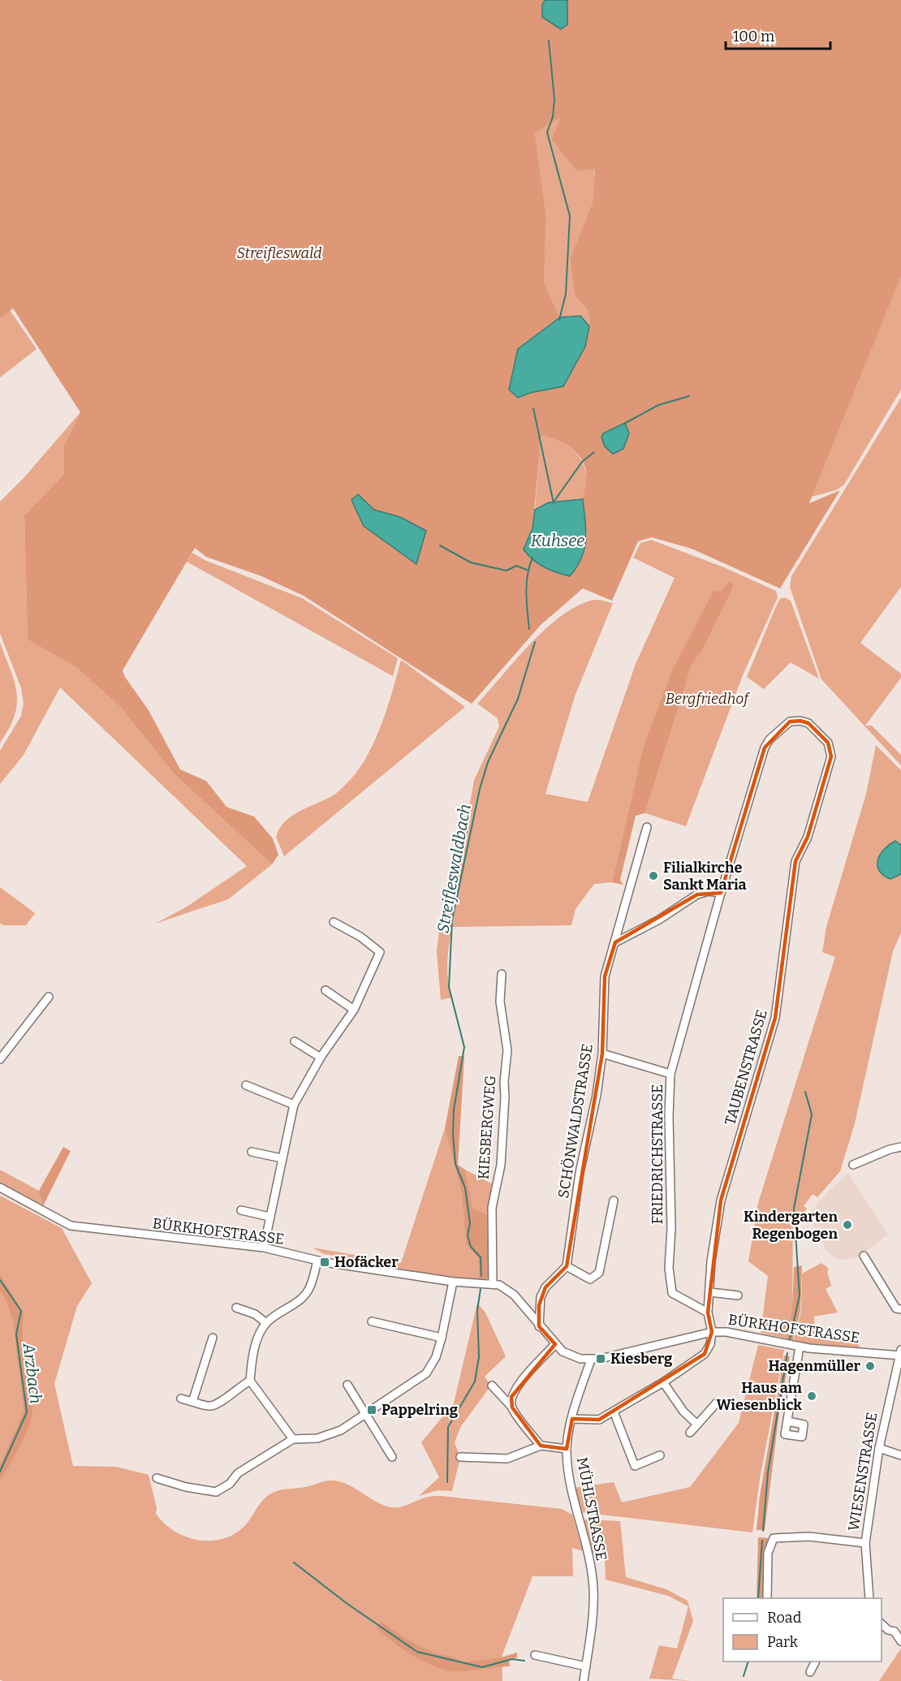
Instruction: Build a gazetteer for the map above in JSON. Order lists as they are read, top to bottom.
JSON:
{
  "streets": {
    "street": [
      "TAUBENSTRASSE",
      "SCHÖNWALDSTRASSE",
      "KIESBERGWEG",
      "FRIEDRICHSTRASSE",
      "BÜRKHOFSTRASSE",
      "WIESENSTRASSE",
      "MÜHLSTRASSE"
    ]
  },
  "crossings": [
    ["TAUBENSTRASSE", "FRIEDRICHSTRASSE"],
    ["TAUBENSTRASSE", "BÜRKHOFSTRASSE"],
    ["KIESBERGWEG", "BÜRKHOFSTRASSE"],
    ["BÜRKHOFSTRASSE", "WIESENSTRASSE"],
    ["BÜRKHOFSTRASSE", "MÜHLSTRASSE"]
  ],
  "water": ["Kuhsee", "Streifleswaldbach", "Arzbach"],
  "parks": ["Streifleswald", "Bergfriedhof"],
  "places": {
    "other": [
      "Filialkirche Sankt Maria",
      "Kindergarten Regenbogen",
      "Hagenmüller",
      "Haus am Wiesenblick"
    ],
    "transit": ["Hofäcker", "Kiesberg", "Pappelring"]
  },
  "legend": ["Road", "Park"],
  "scale_bar": "100 m"
}
